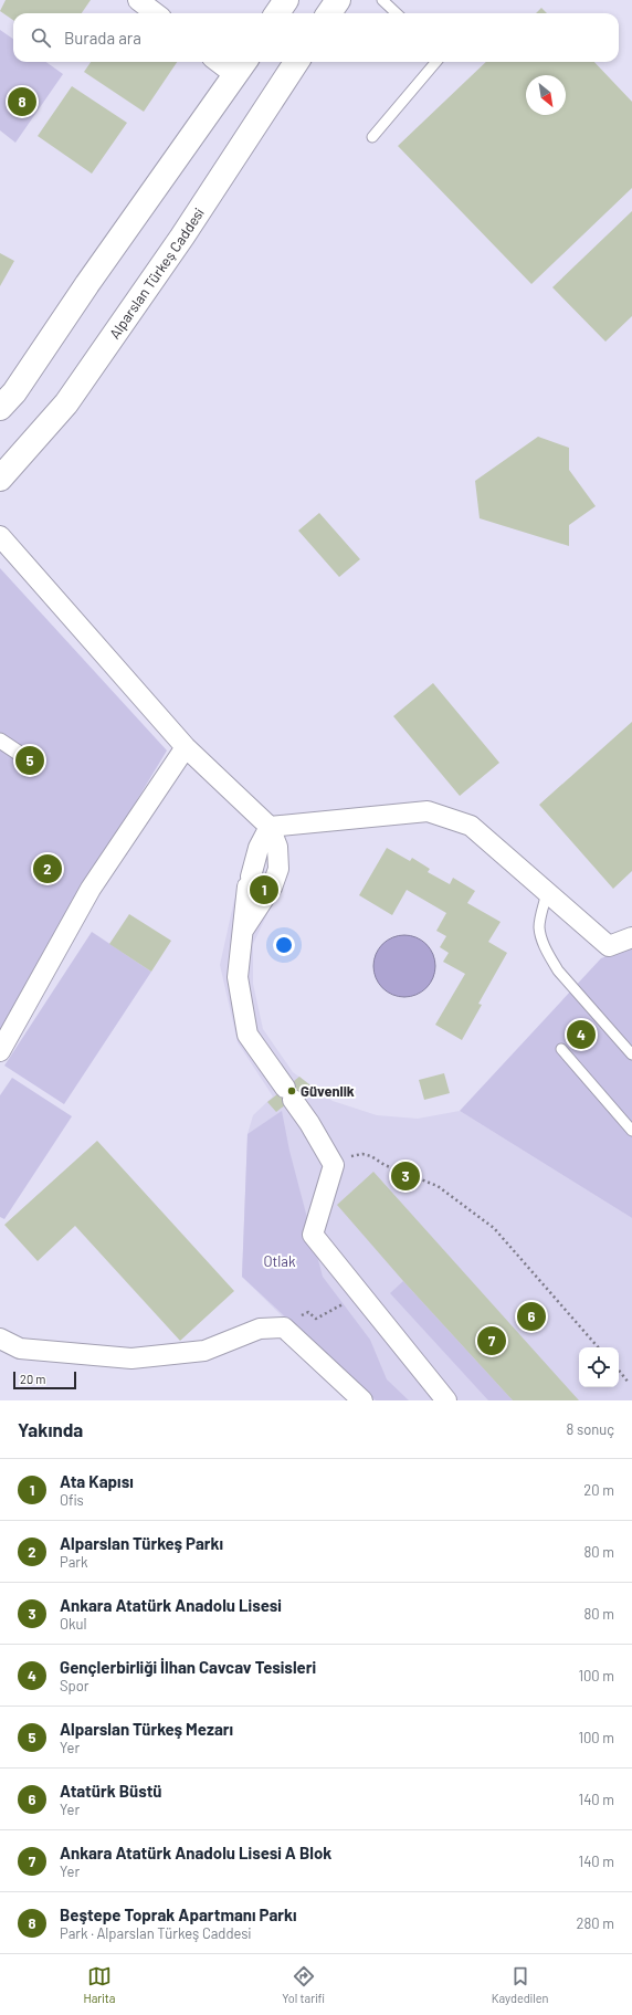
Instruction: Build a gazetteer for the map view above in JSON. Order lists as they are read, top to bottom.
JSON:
{
  "streets": {
    "main road": ["Alparslan Türkeş Caddesi"]
  },
  "parks": ["Otlak"],
  "places": ["Güvenlik"],
  "scale_bar": "20 m",
  "north": "bottom right",
  "page": {
    "search": "Burada ara",
    "pins": [
      "8",
      "5",
      "2",
      "1",
      "4",
      "3",
      "6",
      "7"
    ],
    "scale": "20 m",
    "heading": ["Yakında", "8 sonuç"],
    "list": [
      {
        "mark": "1",
        "name": "Ata Kapısı",
        "note": "Ofis",
        "value": "20 m"
      },
      {
        "mark": "2",
        "name": "Alparslan Türkeş Parkı",
        "note": "Park",
        "value": "80 m"
      },
      {
        "mark": "3",
        "name": "Ankara Atatürk Anadolu Lisesi",
        "note": "Okul",
        "value": "80 m"
      },
      {
        "mark": "4",
        "name": "Gençlerbirliği İlhan Cavcav Tesisleri",
        "note": "Spor",
        "value": "100 m"
      },
      {
        "mark": "5",
        "name": "Alparslan Türkeş Mezarı",
        "note": "Yer",
        "value": "100 m"
      },
      {
        "mark": "6",
        "name": "Atatürk Büstü",
        "note": "Yer",
        "value": "140 m"
      },
      {
        "mark": "7",
        "name": "Ankara Atatürk Anadolu Lisesi A Blok",
        "note": "Yer",
        "value": "140 m"
      },
      {
        "mark": "8",
        "name": "Beştepe Toprak Apartmanı Parkı",
        "note": "Park · Alparslan Türkeş Caddesi",
        "value": "280 m"
      }
    ],
    "nav": ["Harita", "Yol tarifi", "Kaydedilen"]
  }
}
